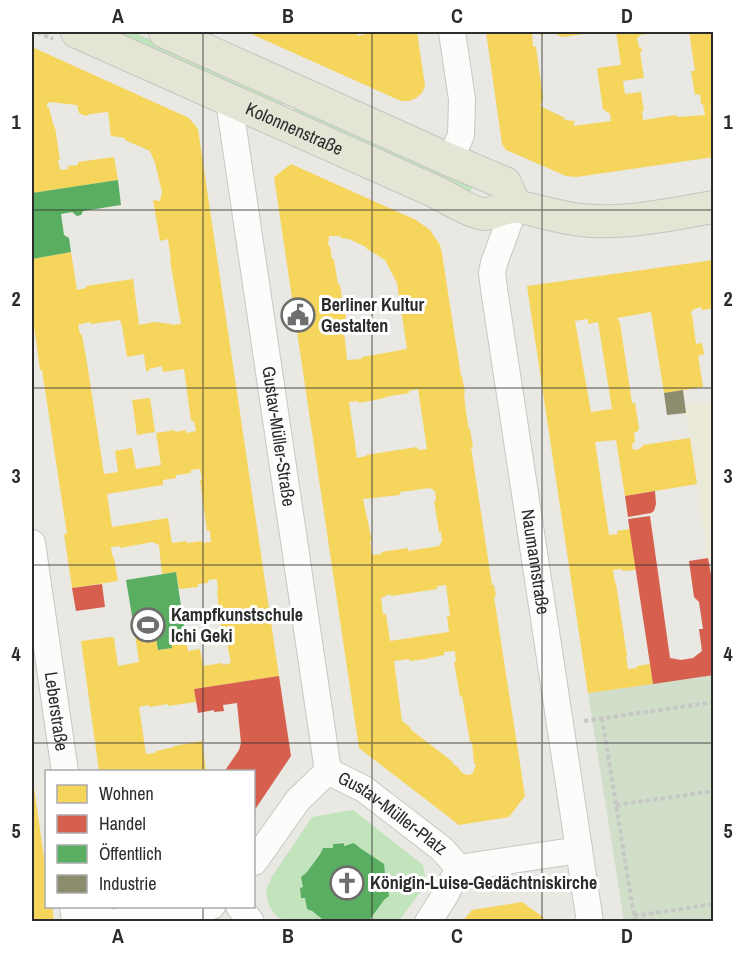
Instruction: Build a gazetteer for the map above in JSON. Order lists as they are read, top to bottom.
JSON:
{
  "streets": {
    "main road": ["Kolonnenstraße"],
    "street": [
      "Gustav-Müller-Straße",
      "Naumannstraße",
      "Leberstraße",
      "Gustav-Müller-Platz"
    ]
  },
  "crossings": [
    ["Kolonnenstraße", "Gustav-Müller-Straße"],
    ["Kolonnenstraße", "Naumannstraße"],
    ["Gustav-Müller-Straße", "Gustav-Müller-Platz"],
    ["Naumannstraße", "Gustav-Müller-Platz"]
  ],
  "places": {
    "public building": ["Berliner Kultur Gestalten"],
    "sports": ["Kampfkunstschule Ichi Geki"],
    "church": ["Königin-Luise-Gedächtniskirche"]
  },
  "legend": [
    "Wohnen",
    "Handel",
    "Öffentlich",
    "Industrie"
  ],
  "grid": {
    "columns": [
      "A",
      "B",
      "C",
      "D"
    ],
    "rows": [
      "1",
      "2",
      "3",
      "4",
      "5"
    ]
  }
}
